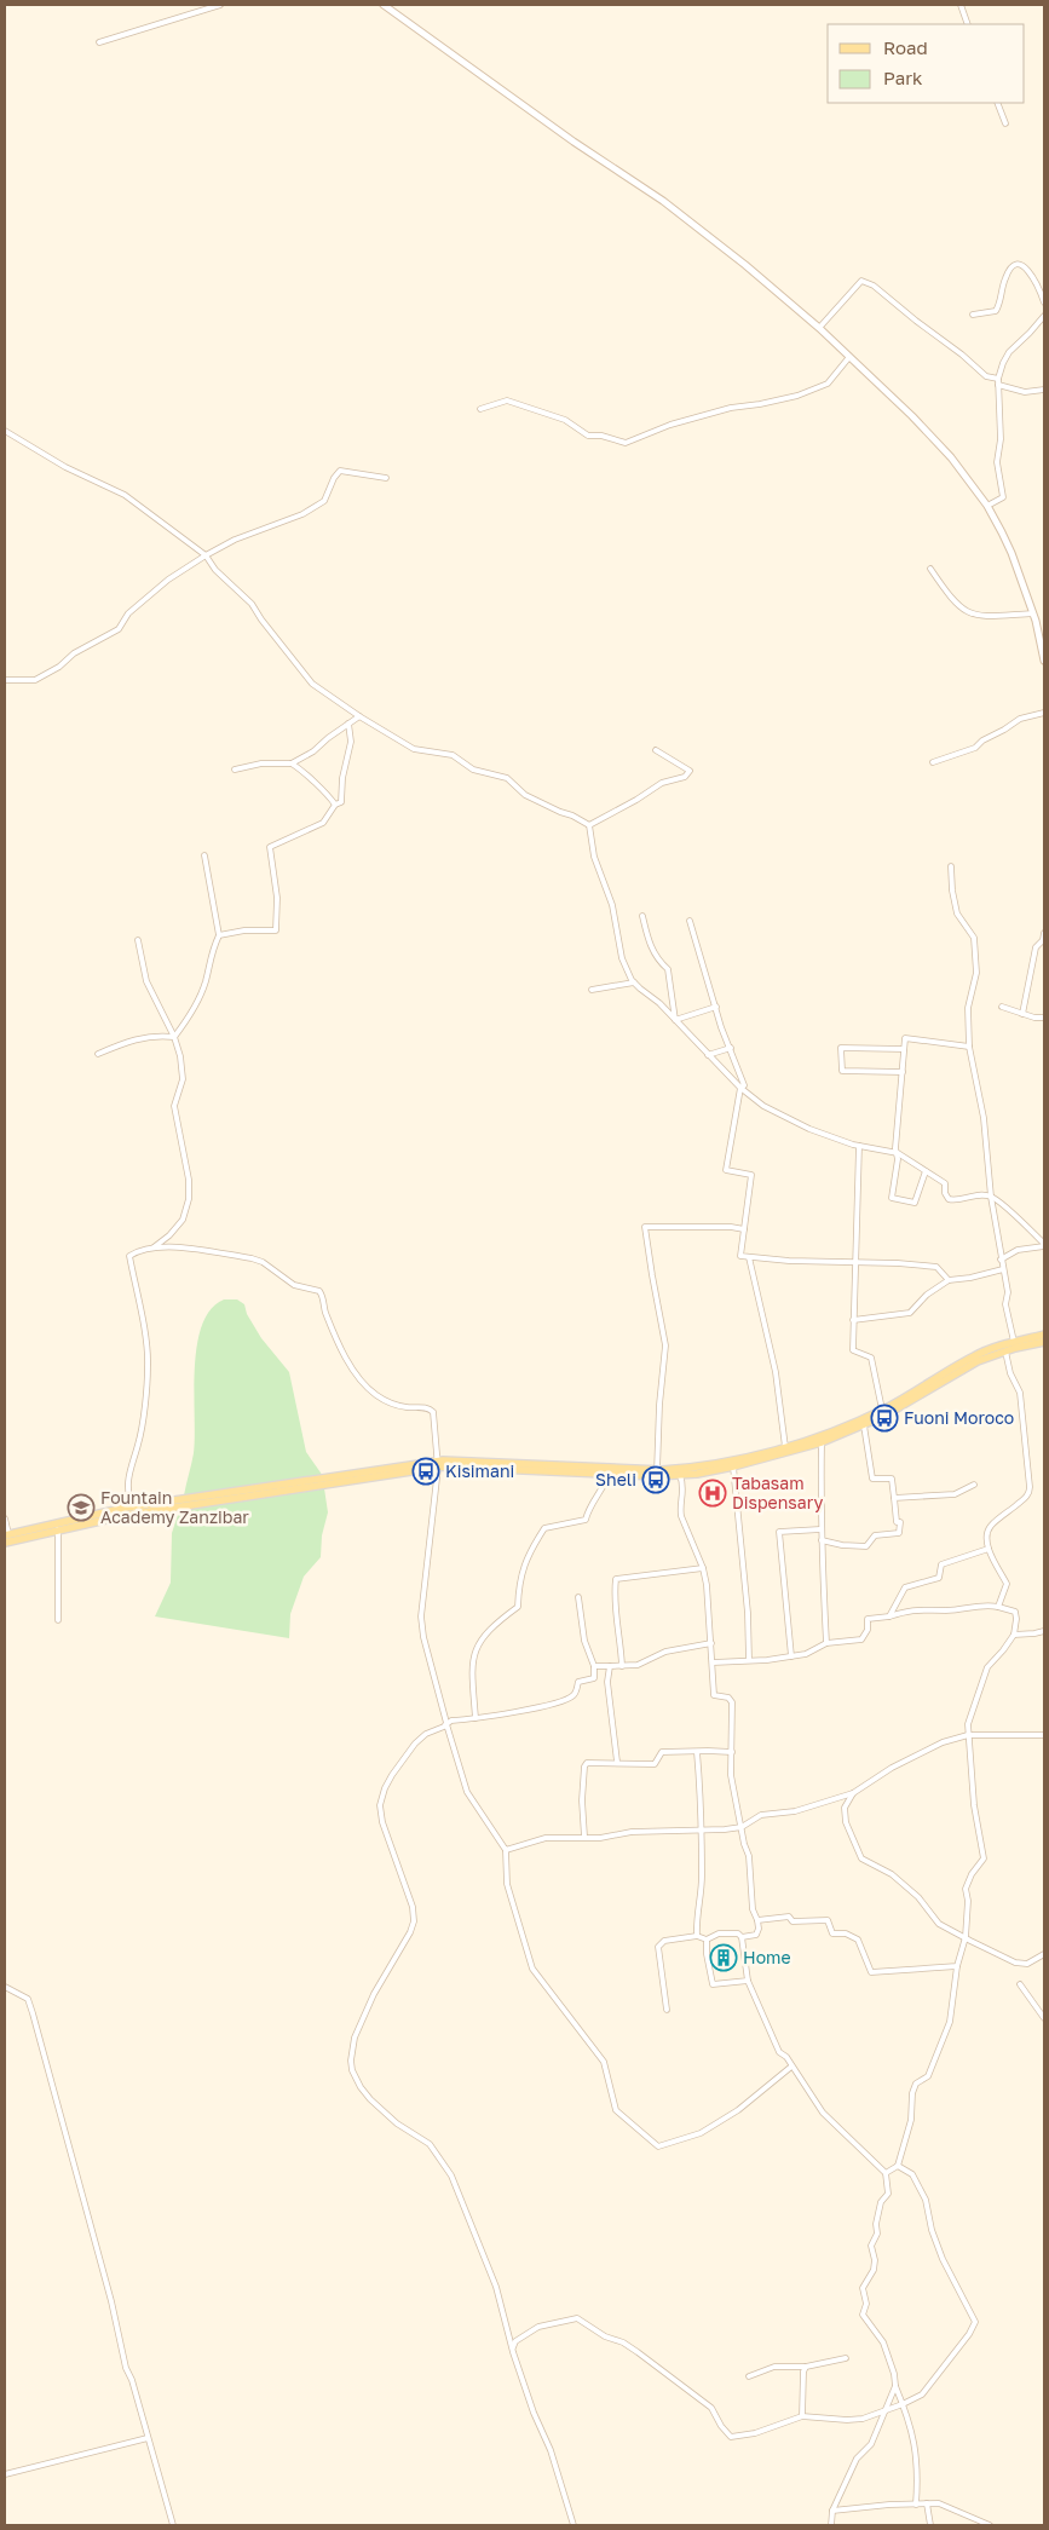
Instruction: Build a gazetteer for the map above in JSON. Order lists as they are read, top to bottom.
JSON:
{
  "places": {
    "bus stop": ["Fuoni Moroco", "Kisimani", "Sheli"],
    "hospital": ["Tabasam Dispensary"],
    "school or university": ["Fountain Academy Zanzibar"],
    "building": ["Home"]
  },
  "legend": ["Road", "Park"]
}
